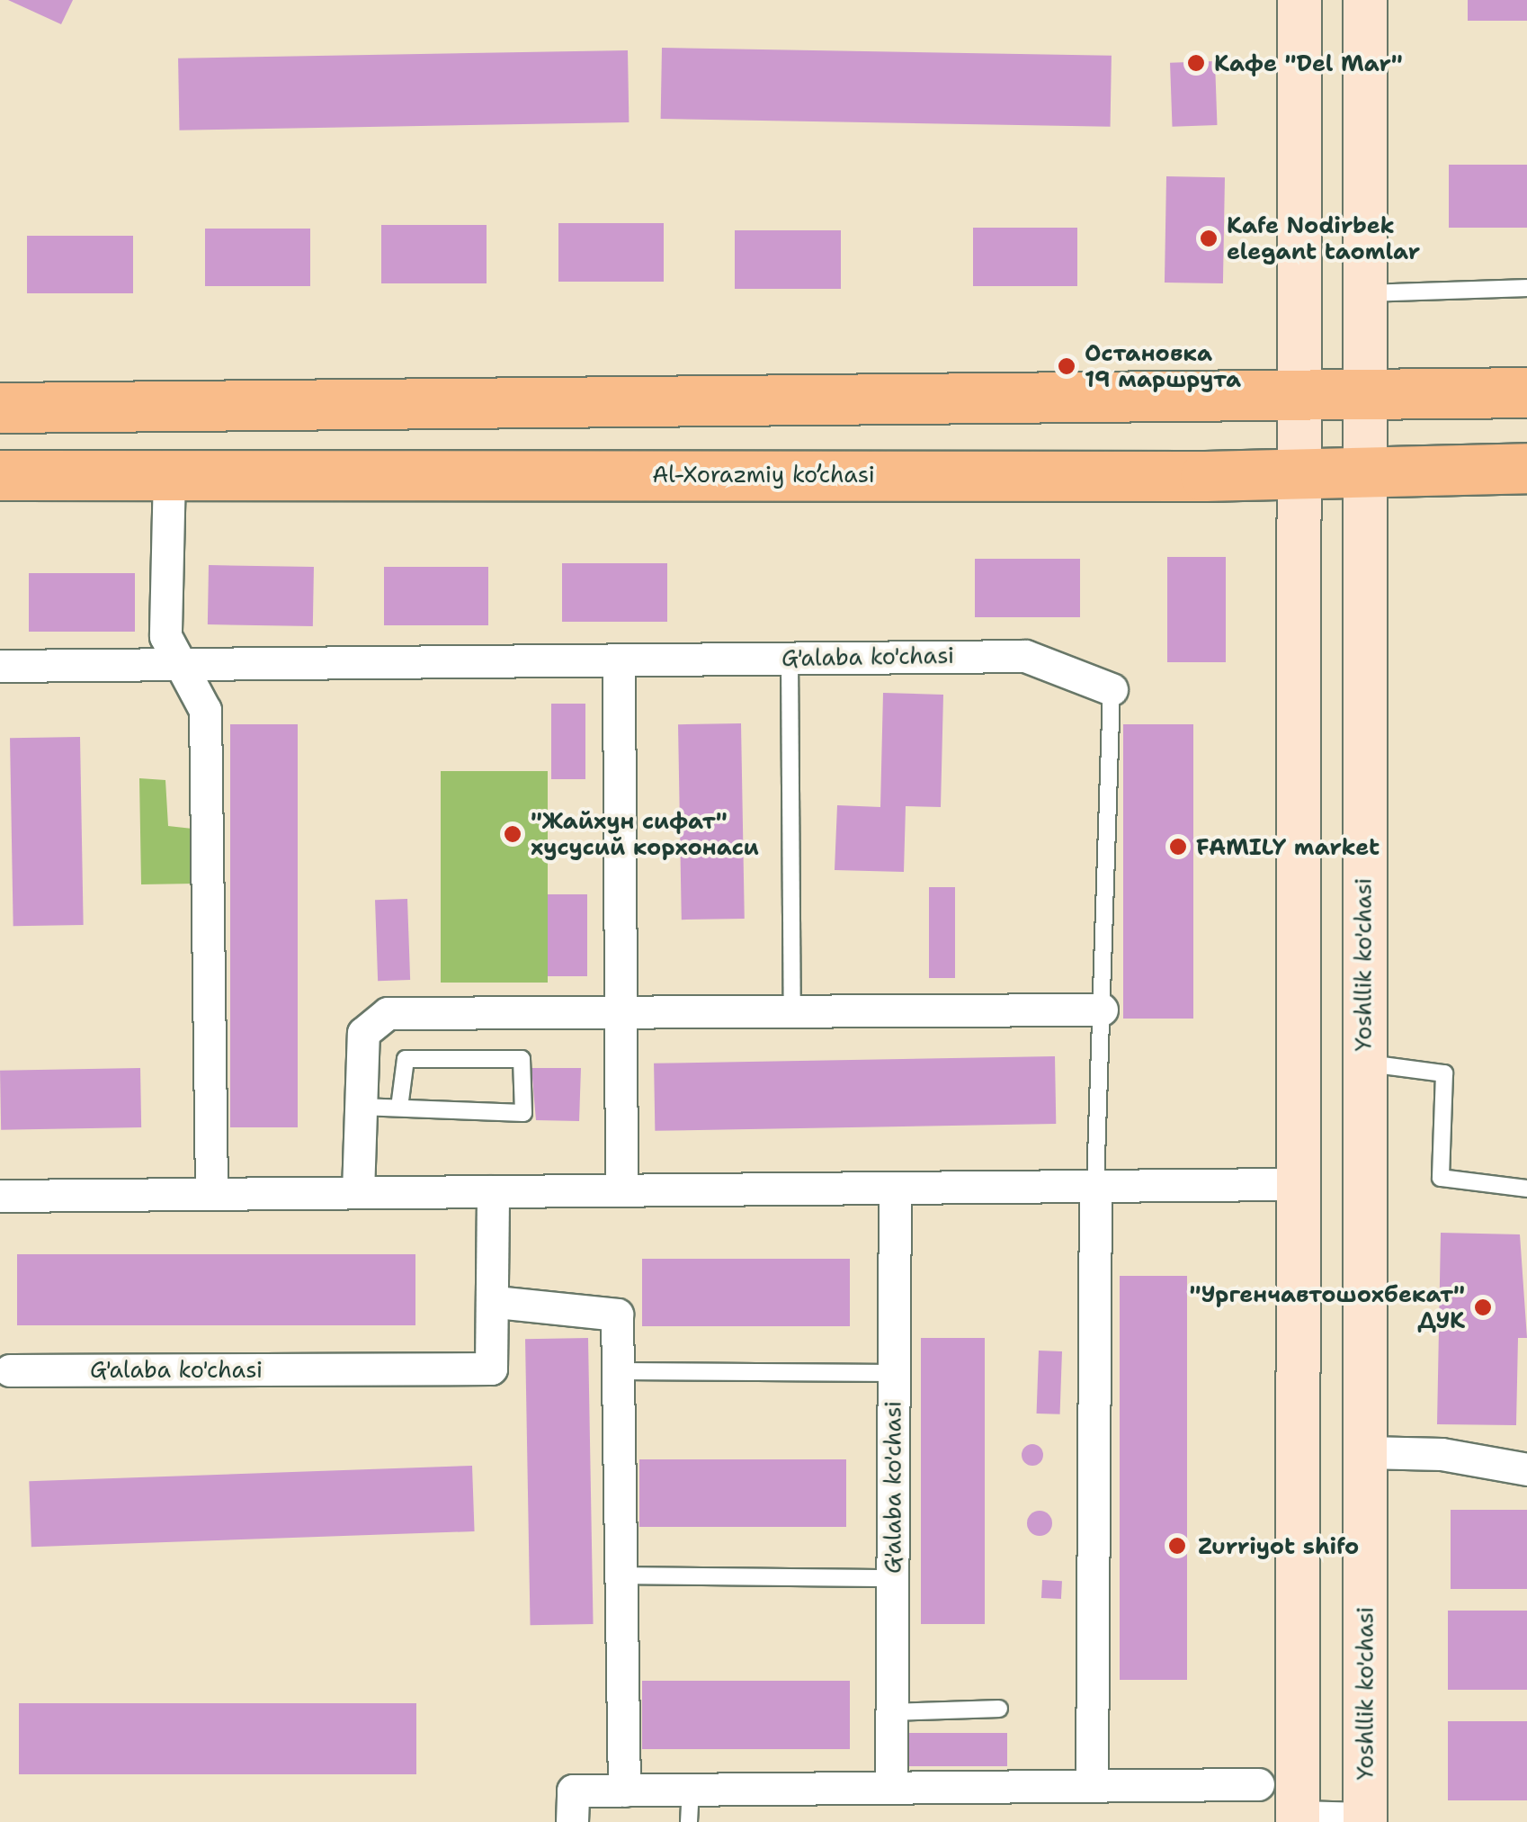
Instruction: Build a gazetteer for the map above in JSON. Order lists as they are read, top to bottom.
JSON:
{
  "streets": {
    "main road": ["Al-Xorazmiy ko’chasi", "Yoshllik ko'chasi"],
    "street": ["G'alaba ko'chasi"]
  },
  "crossings": [
    ["Al-Xorazmiy ko’chasi", "Yoshllik ko'chasi"]
  ],
  "places": [
    "Кафе \"Del Mar\"",
    "Kafe Nodirbek elegant taomlar",
    "Остановка 19 маршрута",
    "\"Жайхун сифат\" хусусий корхонаси",
    "FAMILY market",
    "\"Ургенчавтошохбекат\" ДУК",
    "Zurriyot shifo"
  ]
}
